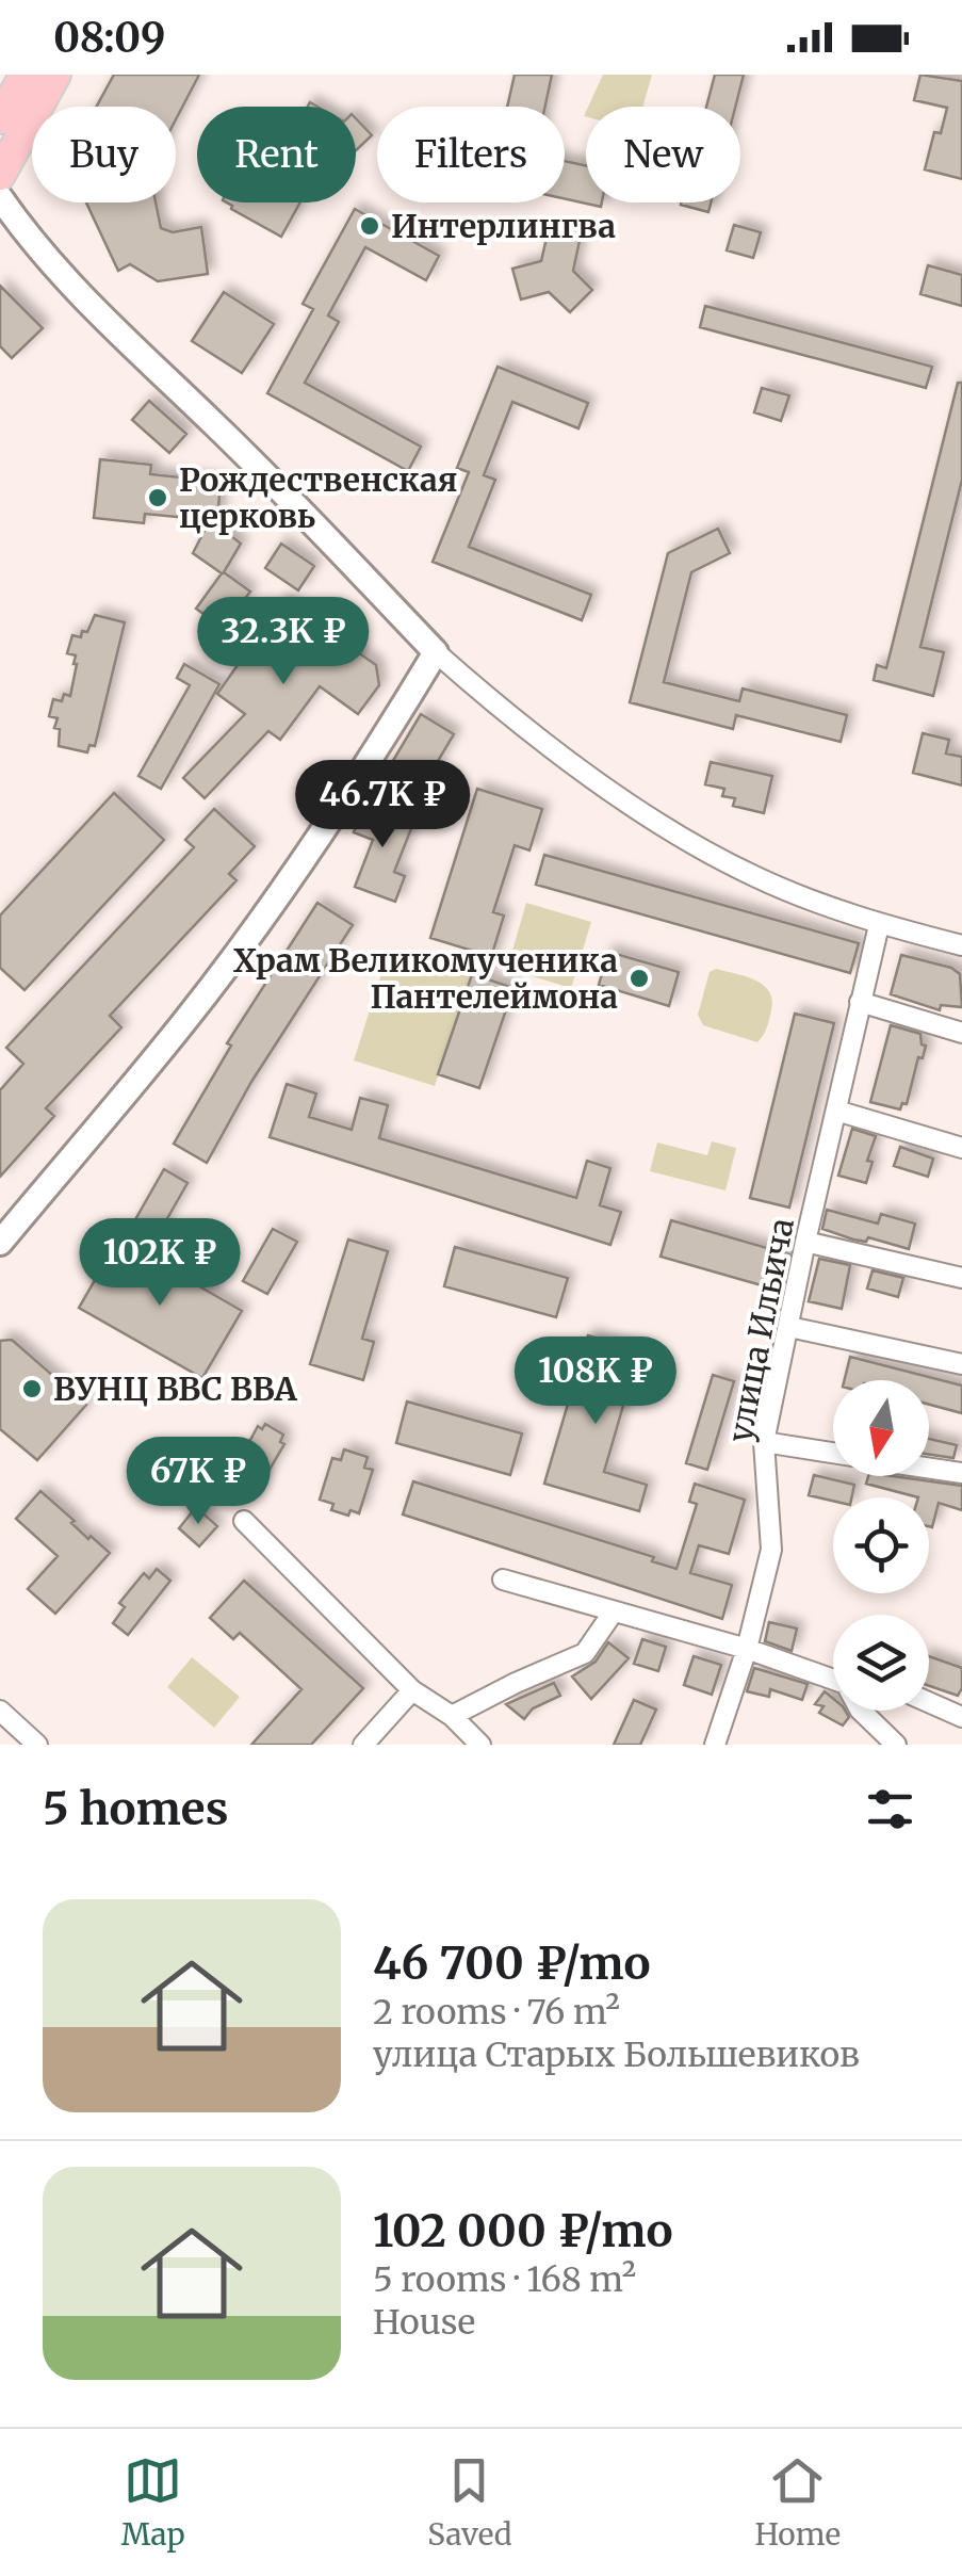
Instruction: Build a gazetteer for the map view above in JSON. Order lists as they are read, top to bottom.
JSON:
{
  "streets": {
    "street": ["улица Ильича"]
  },
  "places": [
    "Интерлингва",
    "Рождественская церковь",
    "Храм Великомученика Пантелеймона",
    "ВУНЦ ВВС ВВА"
  ],
  "north": "bottom",
  "page": {
    "status": "08:09",
    "chip": [
      "Buy",
      "Rent",
      "Filters",
      "New"
    ],
    "price": [
      "32.3K ₽",
      "46.7K ₽",
      "102K ₽",
      "108K ₽",
      "67K ₽"
    ],
    "heading": "5 homes",
    "list": [
      {
        "name": "46 700 ₽/mo",
        "note": "2 rooms · 76 m² · улица Старых Большевиков"
      },
      {
        "name": "102 000 ₽/mo",
        "note": "5 rooms · 168 m² · House"
      }
    ],
    "tabs": ["Map", "Saved", "Home"]
  }
}
